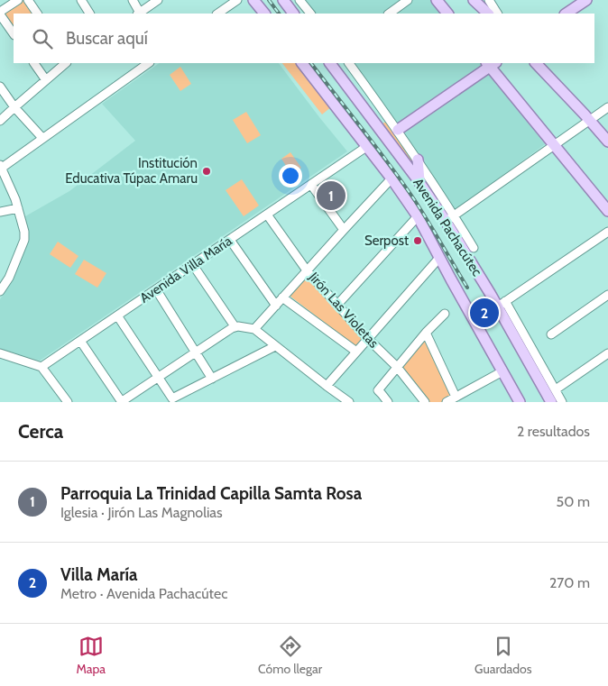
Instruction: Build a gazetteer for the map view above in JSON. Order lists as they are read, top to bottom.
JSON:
{
  "streets": {
    "main road": ["Avenida Pachacútec"],
    "street": ["Avenida Villa María", "Jirón Las Violetas"]
  },
  "crossings": [
    ["Avenida Pachacútec", "Avenida Villa María"],
    ["Avenida Villa María", "Jirón Las Violetas"]
  ],
  "places": ["Institución Educativa Túpac Amaru", "Serpost"],
  "page": {
    "search": "Buscar aquí",
    "pins": ["1", "2"],
    "heading": ["Cerca", "2 resultados"],
    "list": [
      {
        "mark": "1",
        "name": "Parroquia La Trinidad Capilla Samta Rosa",
        "note": "Iglesia · Jirón Las Magnolias",
        "value": "50 m"
      },
      {
        "mark": "2",
        "name": "Villa María",
        "note": "Metro · Avenida Pachacútec",
        "value": "270 m"
      }
    ],
    "nav": ["Mapa", "Cómo llegar", "Guardados"]
  }
}
